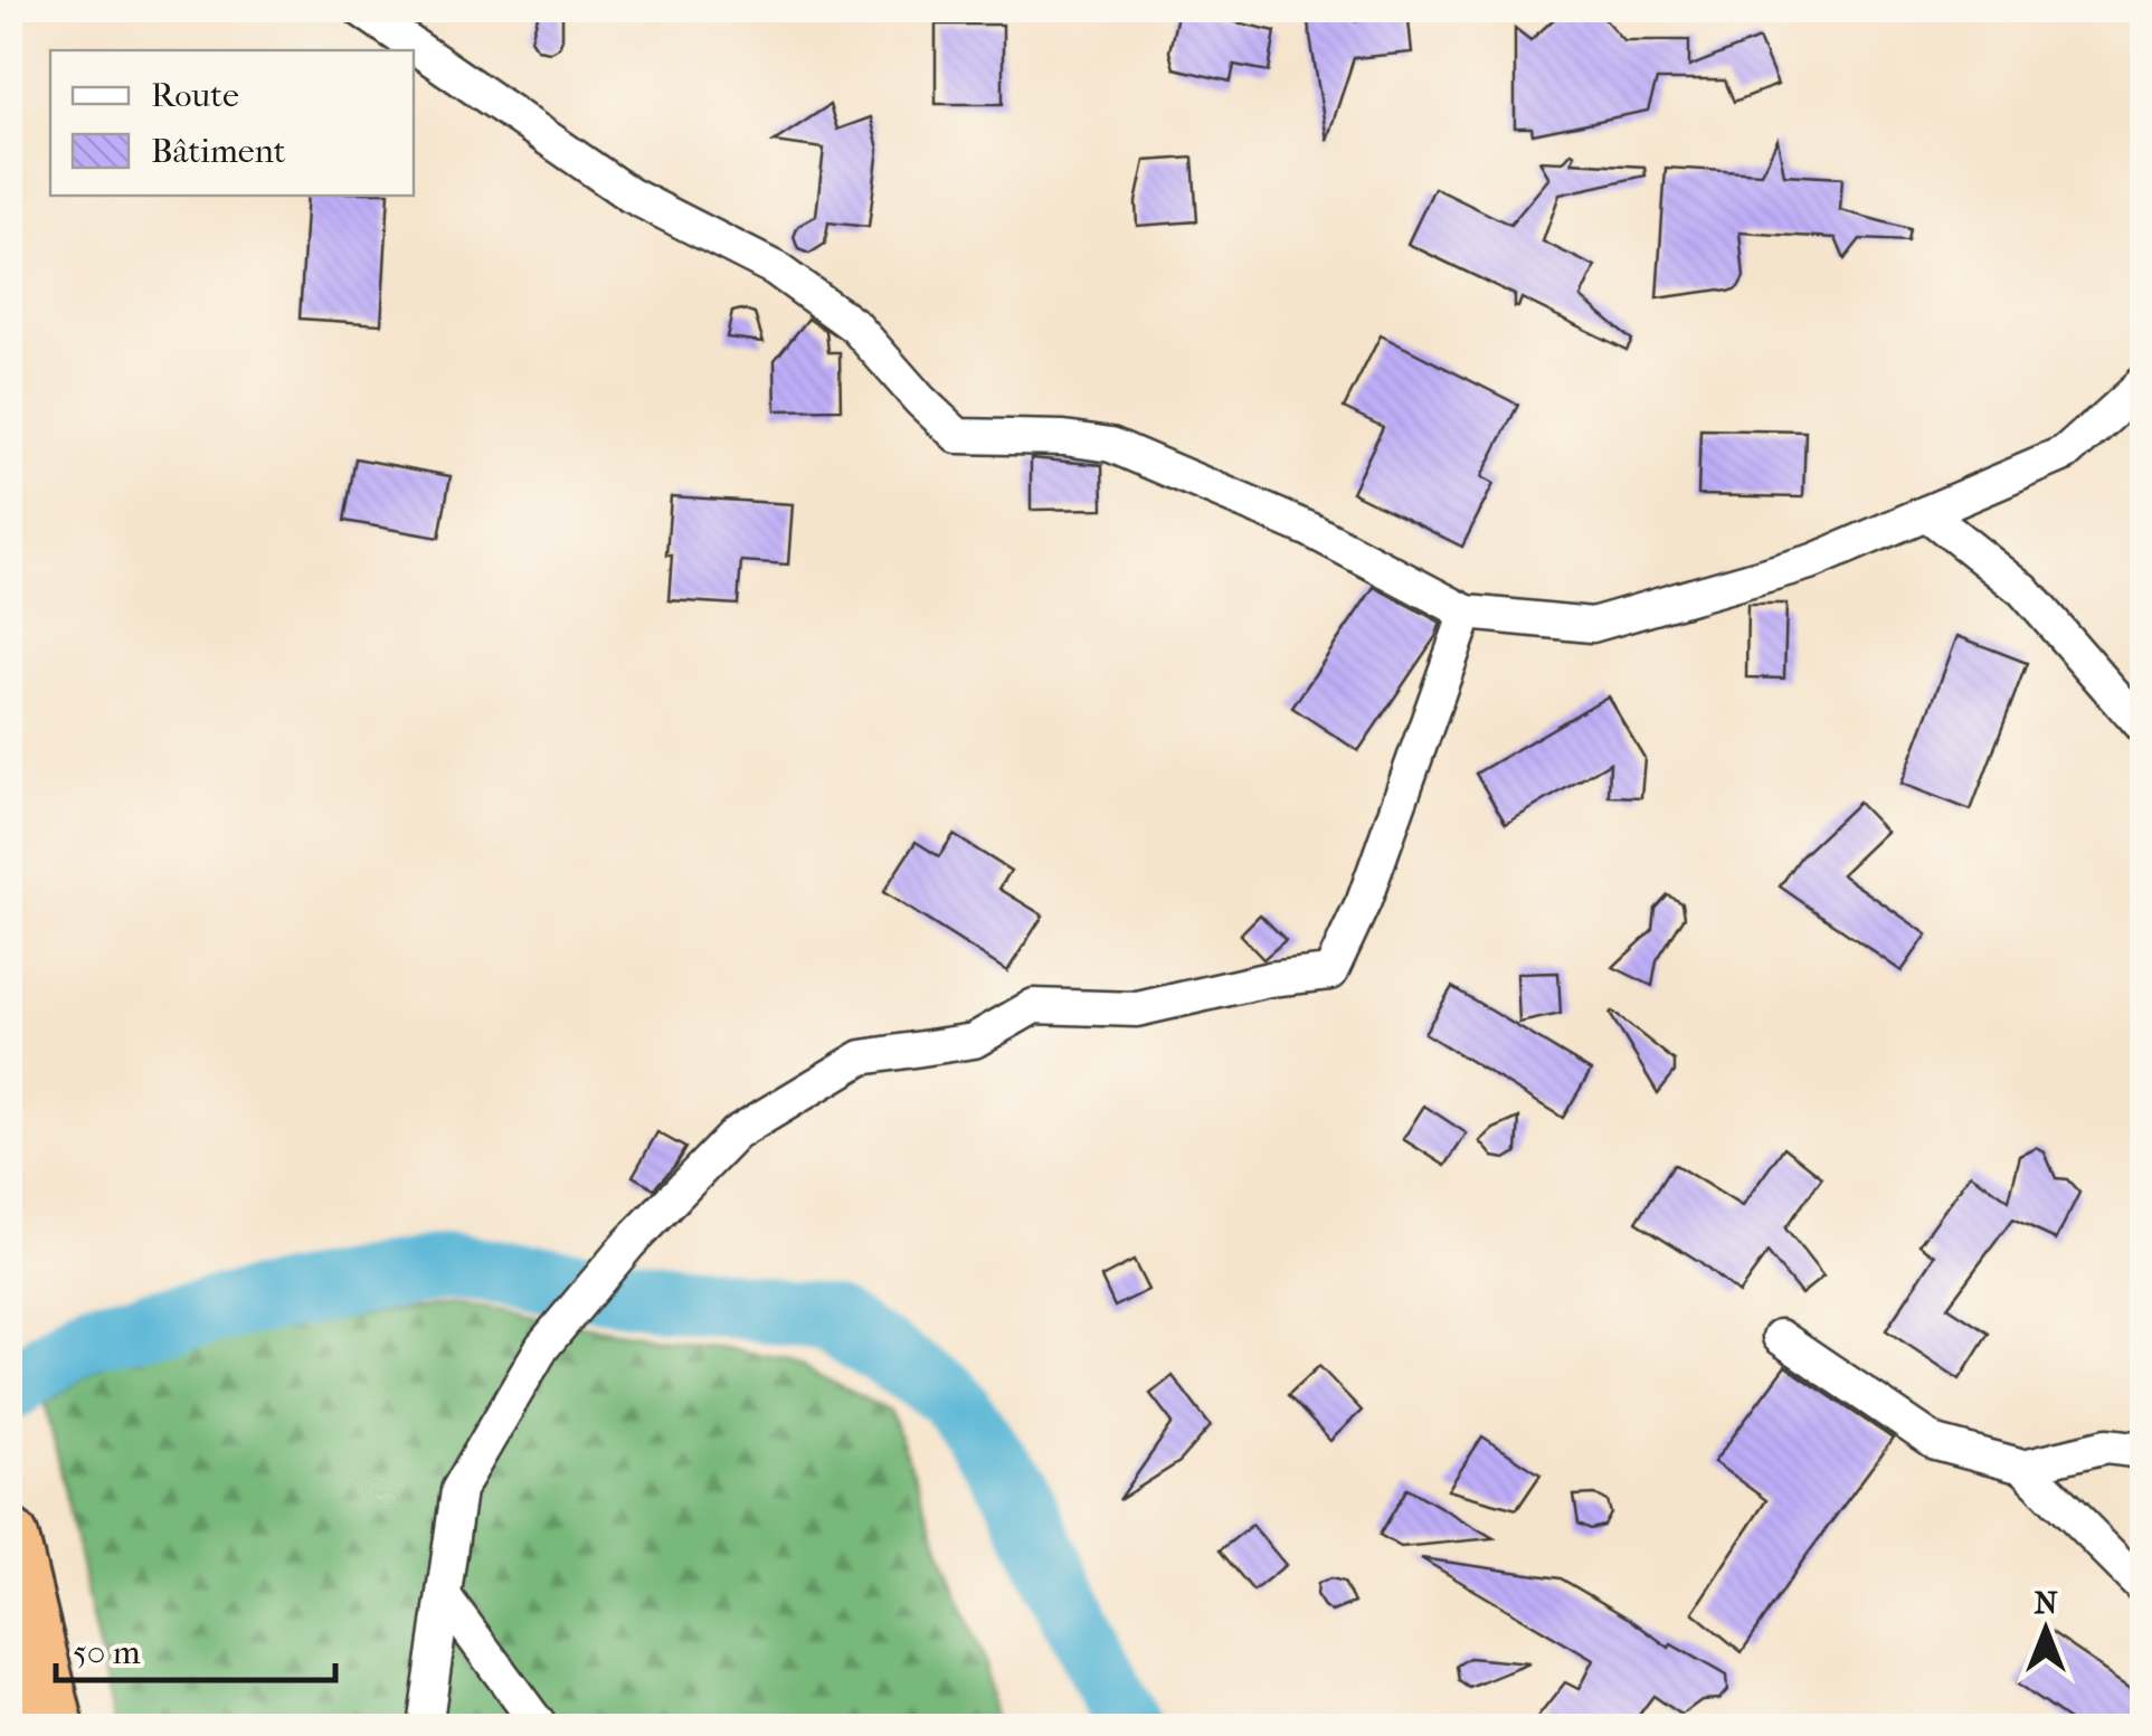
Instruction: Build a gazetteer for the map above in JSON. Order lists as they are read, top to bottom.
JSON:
{
  "legend": ["Route", "Bâtiment"],
  "scale_bar": "50 m",
  "north": "top"
}
